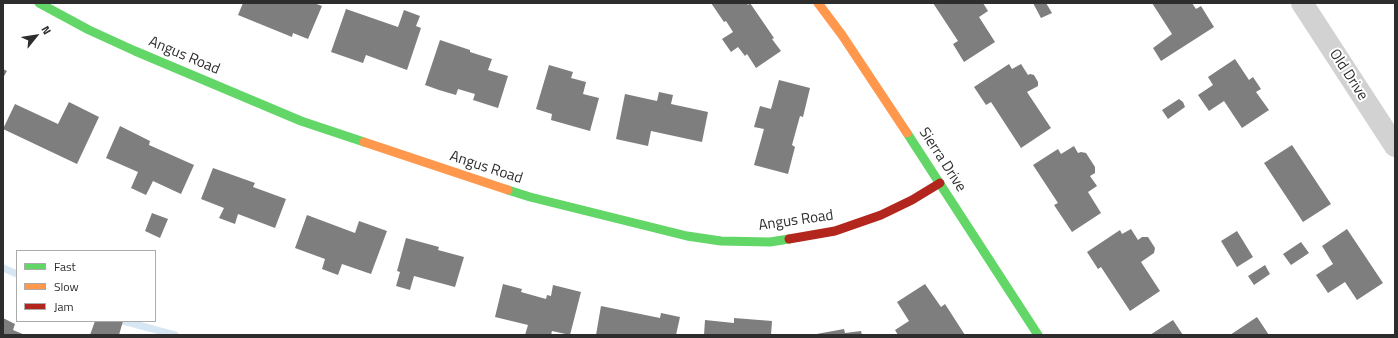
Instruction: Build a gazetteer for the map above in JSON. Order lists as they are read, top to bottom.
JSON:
{
  "streets": {
    "street": ["Angus Road", "Old Drive", "Sierra Drive"]
  },
  "crossings": [
    ["Angus Road", "Sierra Drive"]
  ],
  "legend": ["Fast", "Slow", "Jam"],
  "north": "top right"
}
